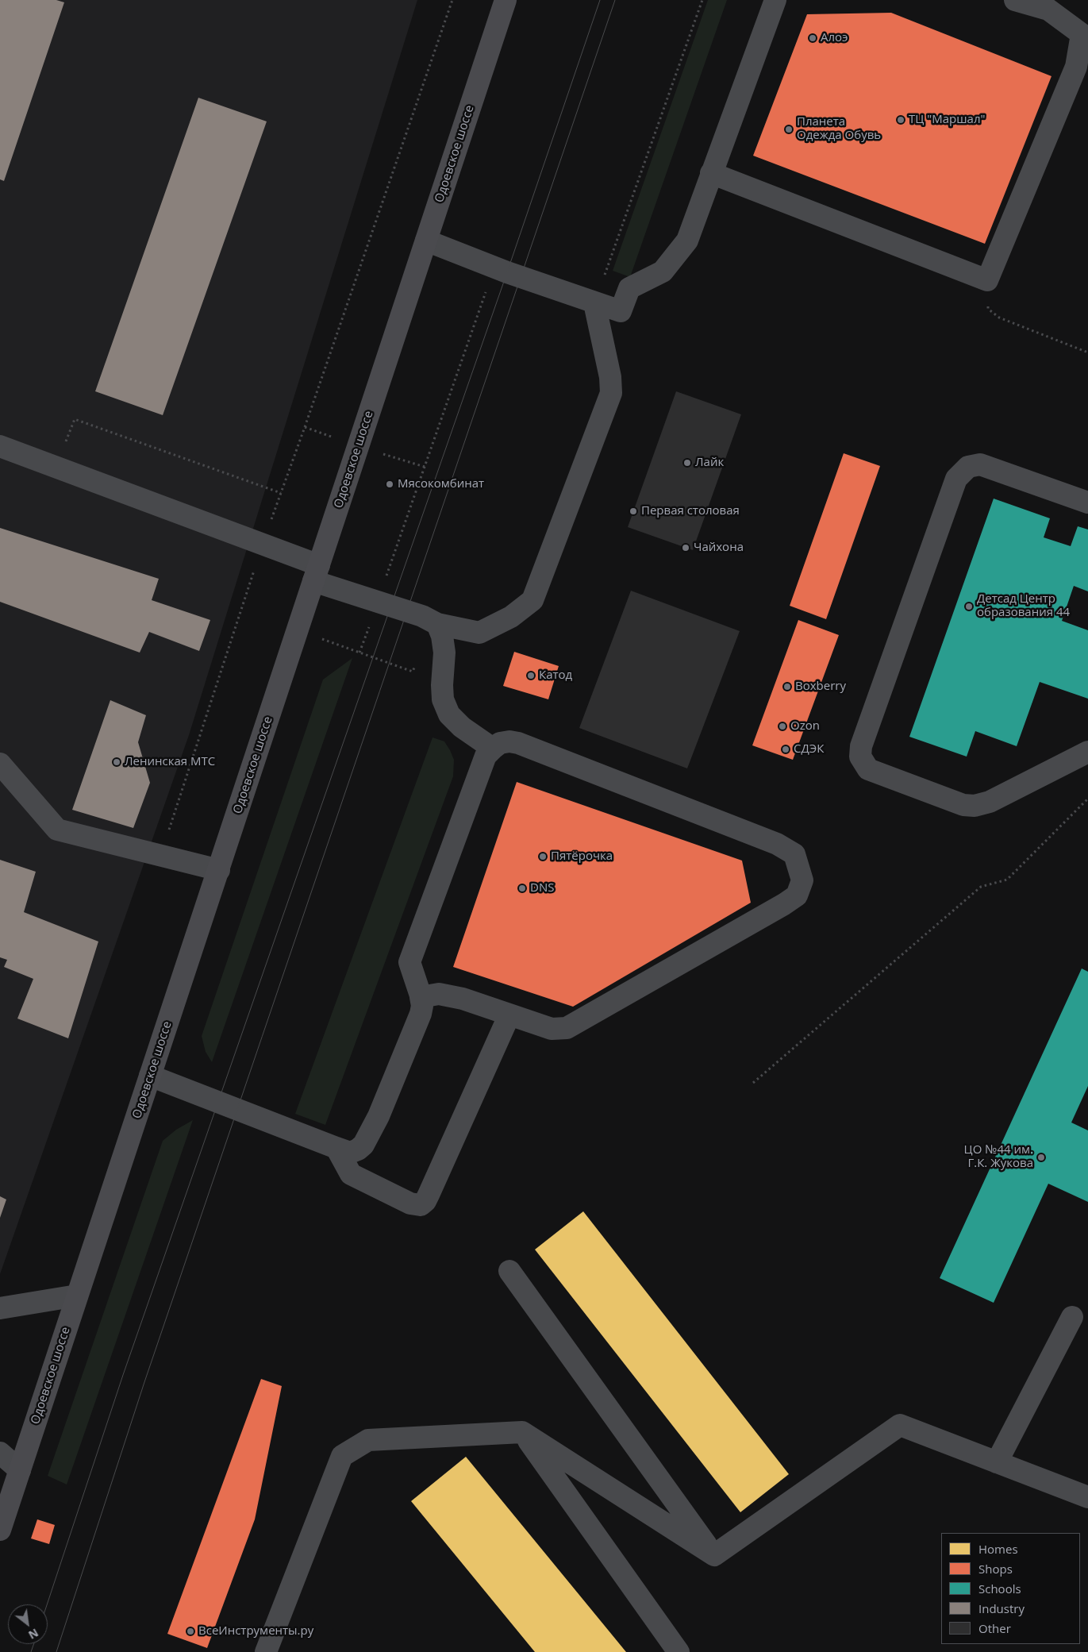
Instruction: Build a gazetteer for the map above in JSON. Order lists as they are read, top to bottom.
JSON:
{
  "streets": {
    "main road": ["Одоевское шоссе"]
  },
  "places": [
    "Алоэ",
    "ТЦ \"Маршал\"",
    "Планета Одежда Обувь",
    "Лайк",
    "Мясокомбинат",
    "Первая столовая",
    "Чайхона",
    "Детсад Центр образования 44",
    "Катод",
    "Boxberry",
    "Ozon",
    "СДЭК",
    "Ленинская МТС",
    "Пятёрочка",
    "DNS",
    "ЦО №44 им. Г.К. Жукова",
    "ВсеИнструменты.ру"
  ],
  "legend": [
    "Homes",
    "Shops",
    "Schools",
    "Industry",
    "Other"
  ],
  "north": "bottom right"
}
